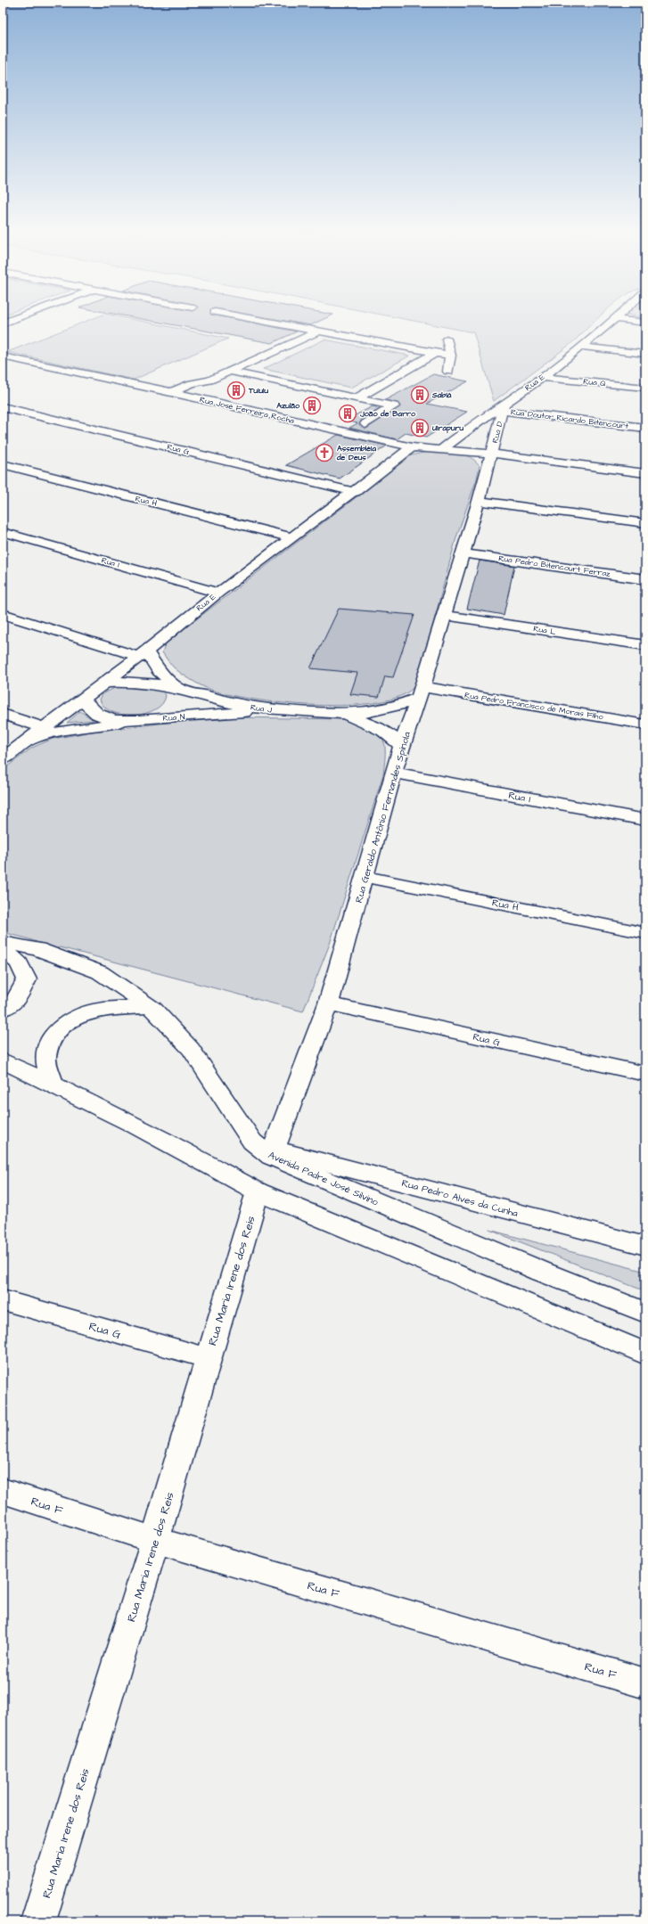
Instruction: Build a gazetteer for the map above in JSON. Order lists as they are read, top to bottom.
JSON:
{
  "streets": {
    "street": [
      "Rua E",
      "Rua Q",
      "Rua José Ferreira Rocha",
      "Rua Doutor Ricardo Bitencourt",
      "Rua D",
      "Rua G",
      "Rua H",
      "Rua I",
      "Rua Pedro Bitencourt Ferraz",
      "Rua L",
      "Rua Pedro Francisco de Morais Filho",
      "Rua J",
      "Rua N",
      "Rua Geraldo Antônio Fernandes Spínola",
      "Avenida Padre José Silvino",
      "Rua Pedro Alves da Cunha",
      "Rua Maria Irene dos Reis",
      "Rua F"
    ]
  },
  "crossings": [
    ["Rua E", "Rua Q"],
    ["Rua E", "Rua José Ferreira Rocha"],
    ["Rua E", "Rua Doutor Ricardo Bitencourt"],
    ["Rua E", "Rua D"],
    ["Rua E", "Rua G"],
    ["Rua E", "Rua H"],
    ["Rua E", "Rua I"],
    ["Rua E", "Rua J"],
    ["Rua E", "Rua N"],
    ["Rua José Ferreira Rocha", "Rua D"],
    ["Rua José Ferreira Rocha", "Rua Geraldo Antônio Fernandes Spínola"],
    ["Rua Doutor Ricardo Bitencourt", "Rua D"],
    ["Rua D", "Rua Geraldo Antônio Fernandes Spínola"],
    ["Rua G", "Rua Geraldo Antônio Fernandes Spínola"],
    ["Rua G", "Rua Maria Irene dos Reis"],
    ["Rua H", "Rua Geraldo Antônio Fernandes Spínola"],
    ["Rua I", "Rua Geraldo Antônio Fernandes Spínola"],
    ["Rua Pedro Bitencourt Ferraz", "Rua Geraldo Antônio Fernandes Spínola"],
    ["Rua L", "Rua Geraldo Antônio Fernandes Spínola"],
    ["Rua Pedro Francisco de Morais Filho", "Rua J"],
    ["Rua Pedro Francisco de Morais Filho", "Rua Geraldo Antônio Fernandes Spínola"],
    ["Rua J", "Rua N"],
    ["Rua J", "Rua Geraldo Antônio Fernandes Spínola"],
    ["Rua Geraldo Antônio Fernandes Spínola", "Avenida Padre José Silvino"],
    ["Rua Geraldo Antônio Fernandes Spínola", "Rua Pedro Alves da Cunha"],
    ["Avenida Padre José Silvino", "Rua Pedro Alves da Cunha"],
    ["Rua Maria Irene dos Reis", "Rua F"]
  ],
  "places": {
    "building": [
      "Tuiuiu",
      "Sabiá",
      "Azulão",
      "João de Barro",
      "Uirapuru"
    ],
    "church": ["Assembléia de Deus"]
  }
}
